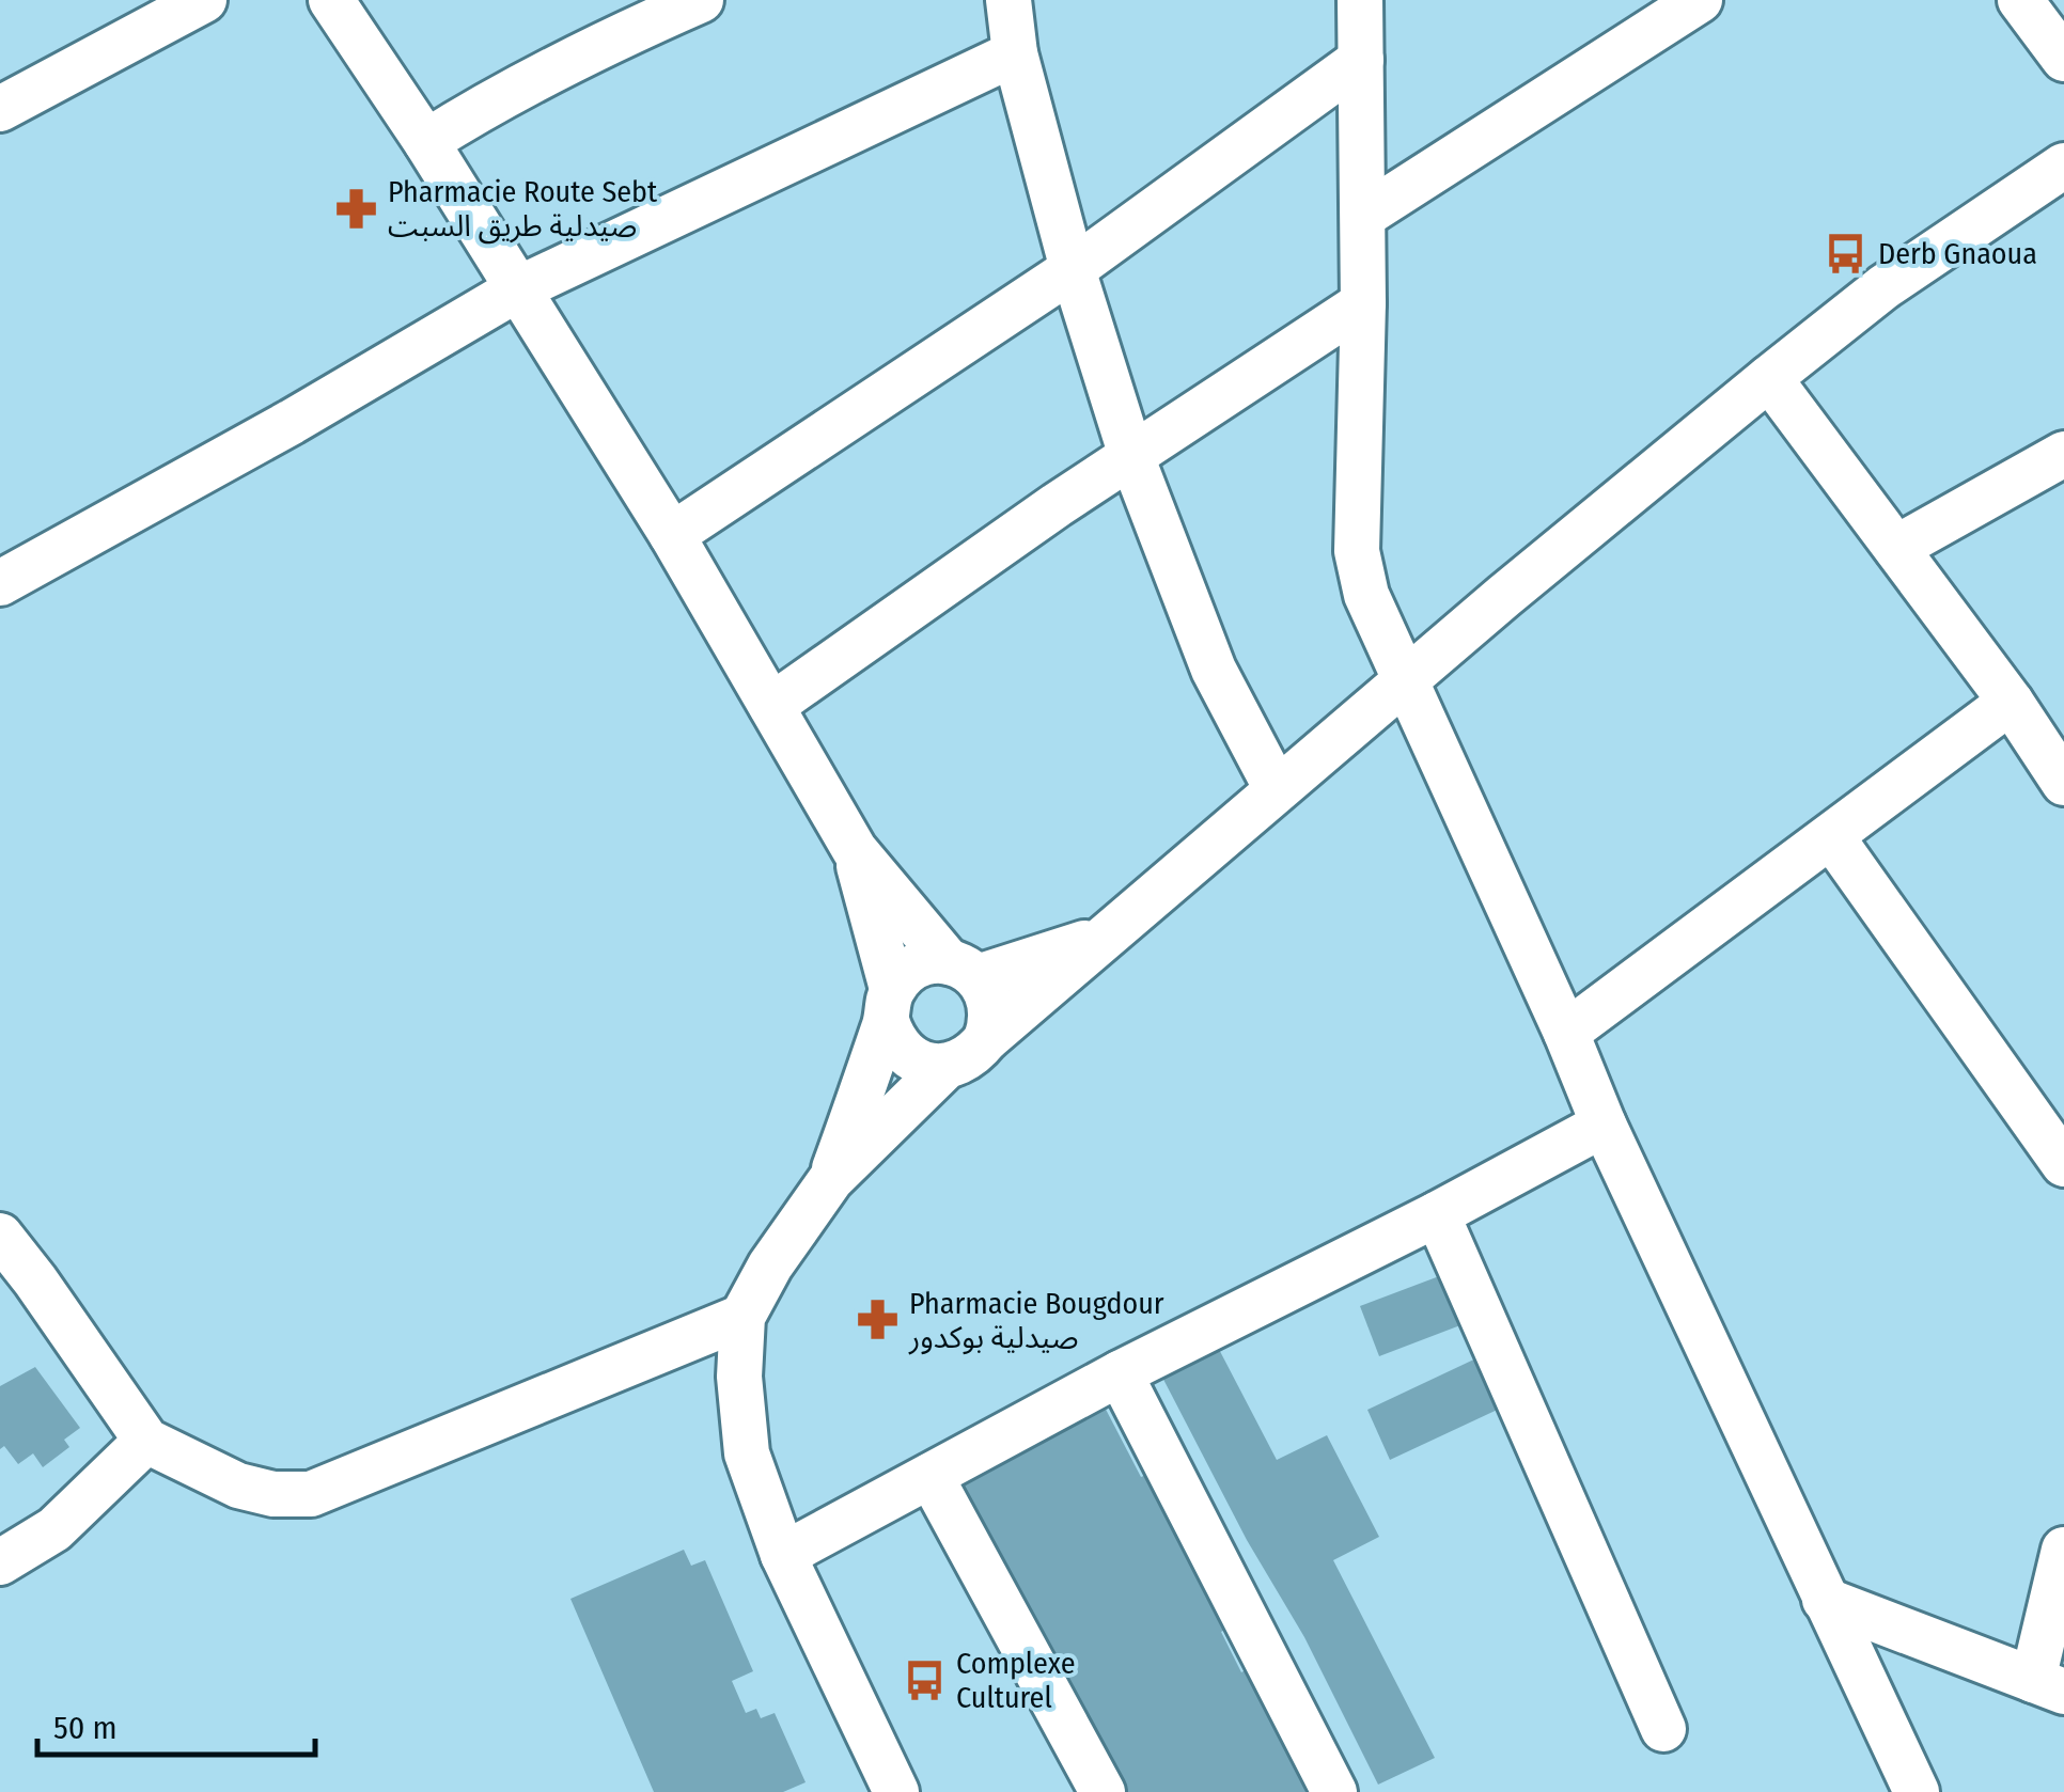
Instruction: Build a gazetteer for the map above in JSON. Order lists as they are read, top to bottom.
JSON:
{
  "places": {
    "pharmacy": ["Pharmacie Route Sebt صيدلية طريق السبت", "Pharmacie Bougdour صيدلية بوكدور"],
    "bus stop": ["Derb Gnaoua", "Complexe Culturel"]
  },
  "scale_bar": "50 m"
}
